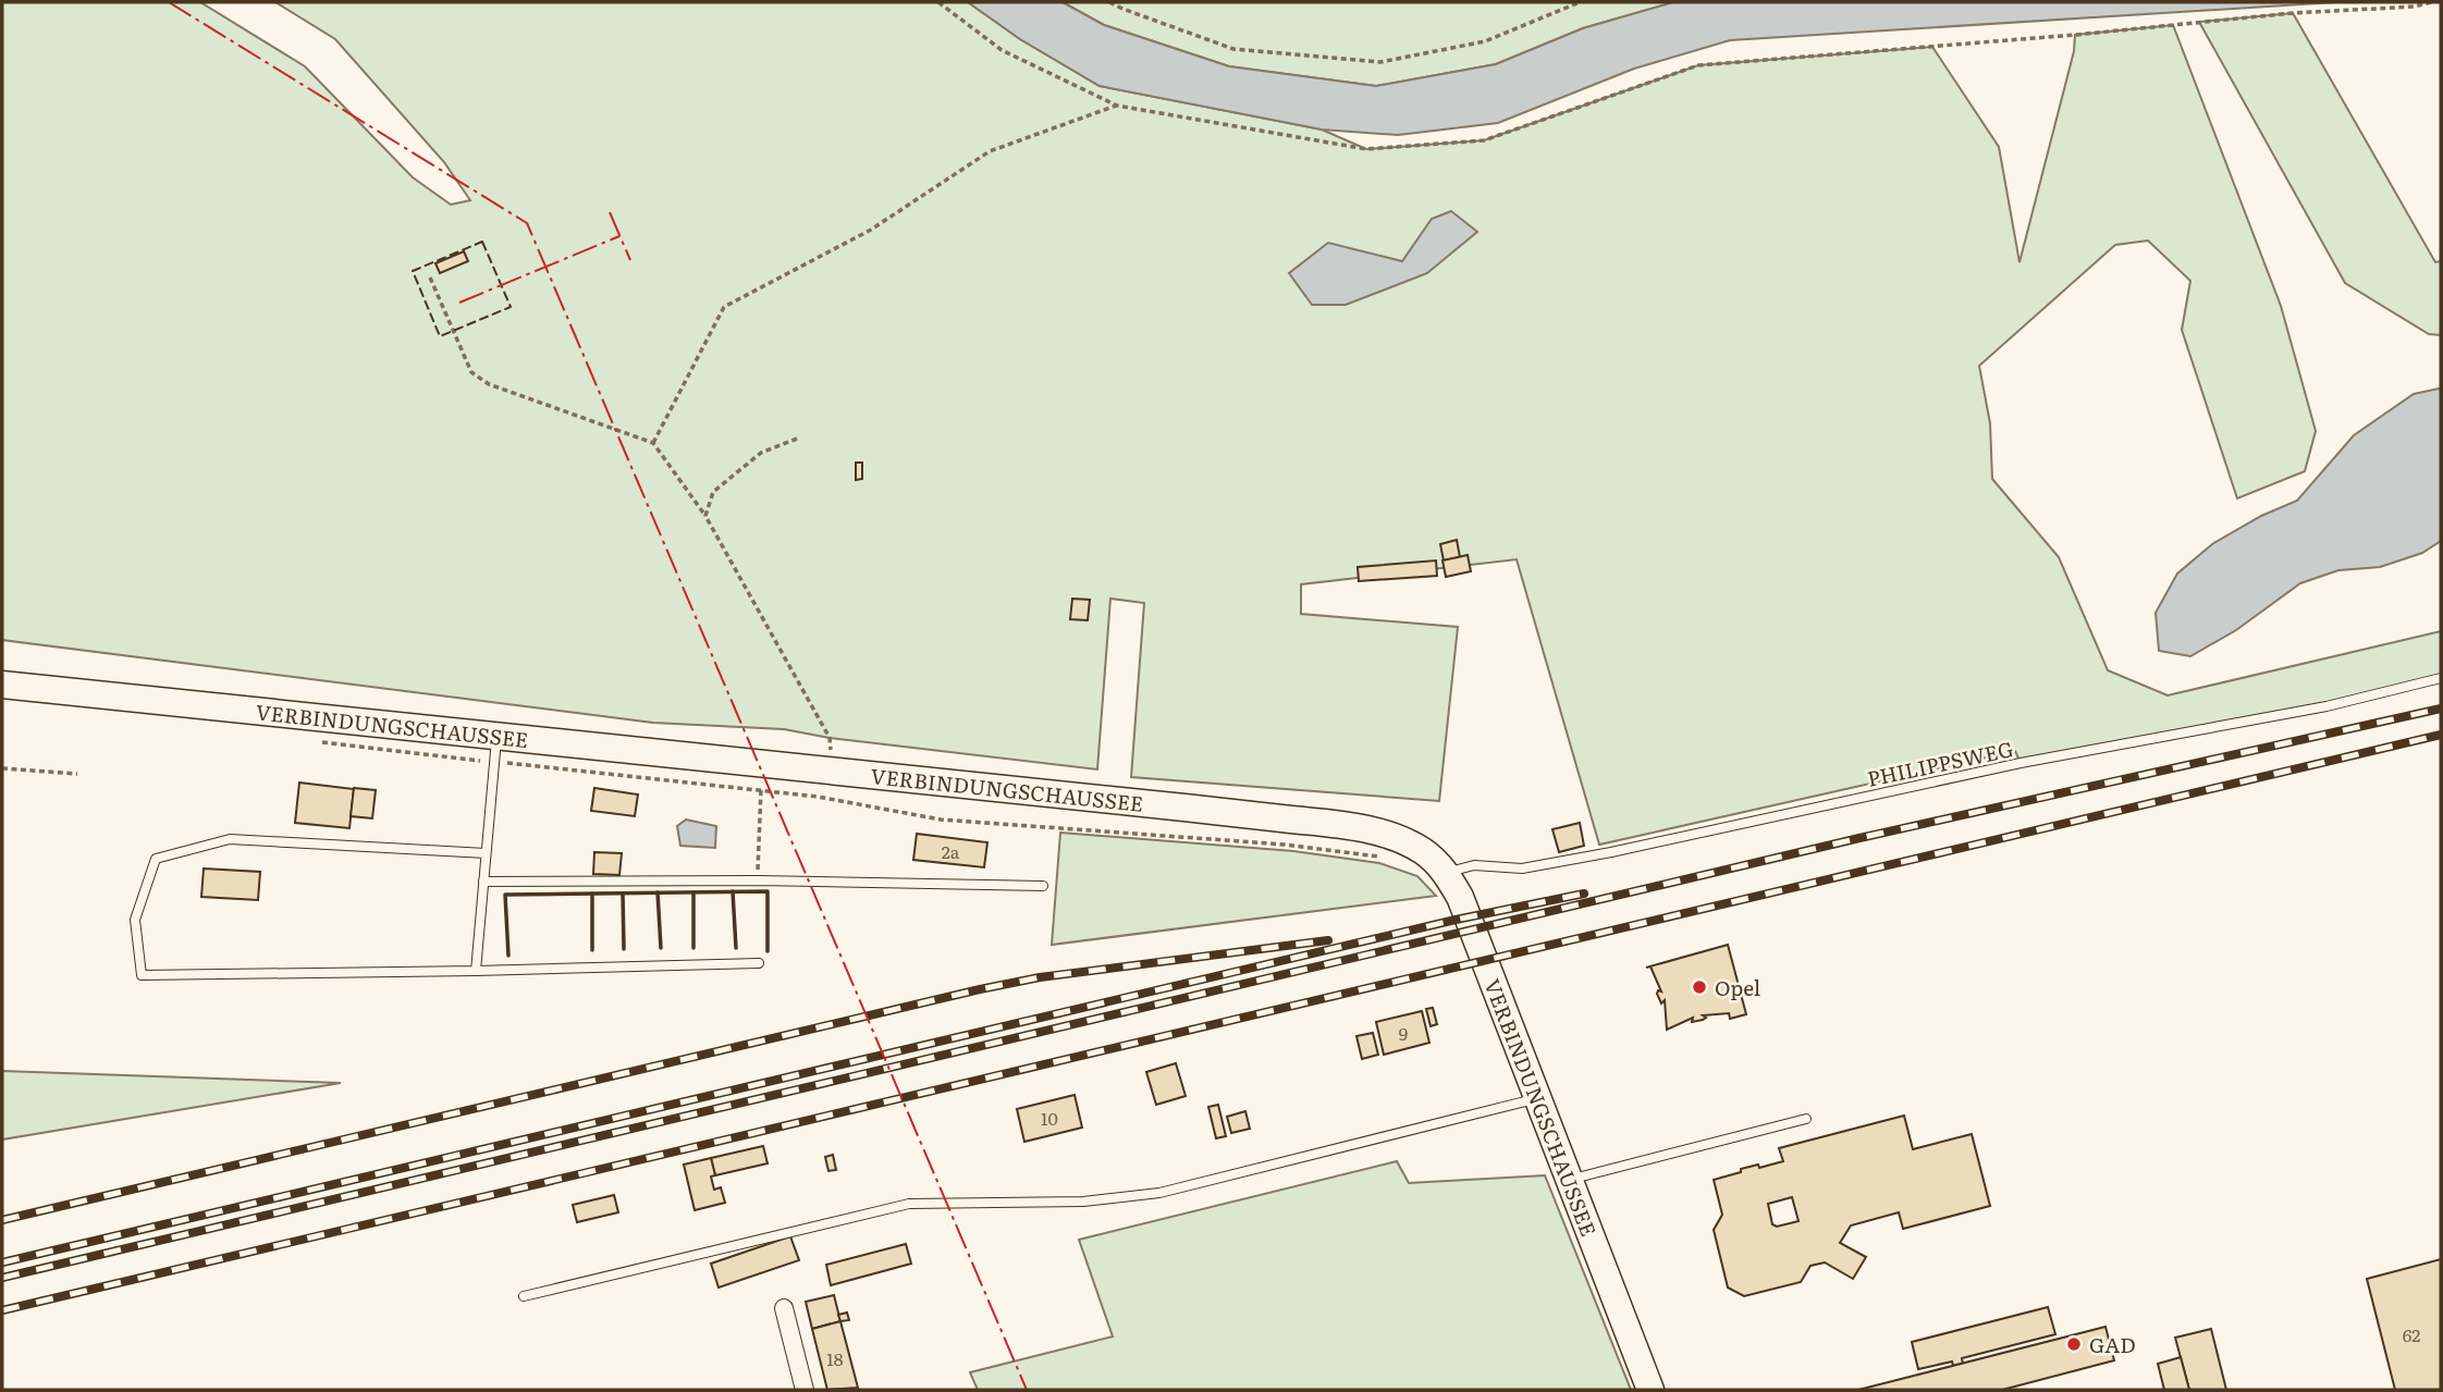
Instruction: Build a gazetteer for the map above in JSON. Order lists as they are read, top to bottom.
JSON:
{
  "streets": {
    "main road": ["VERBINDUNGSCHAUSSEE"],
    "lane": ["PHILIPPSWEG"]
  },
  "crossings": [
    ["VERBINDUNGSCHAUSSEE", "PHILIPPSWEG"]
  ],
  "places": ["Opel", "GAD"],
  "house_numbers": [
    "2a",
    "9",
    "10",
    "62",
    "18"
  ]
}
